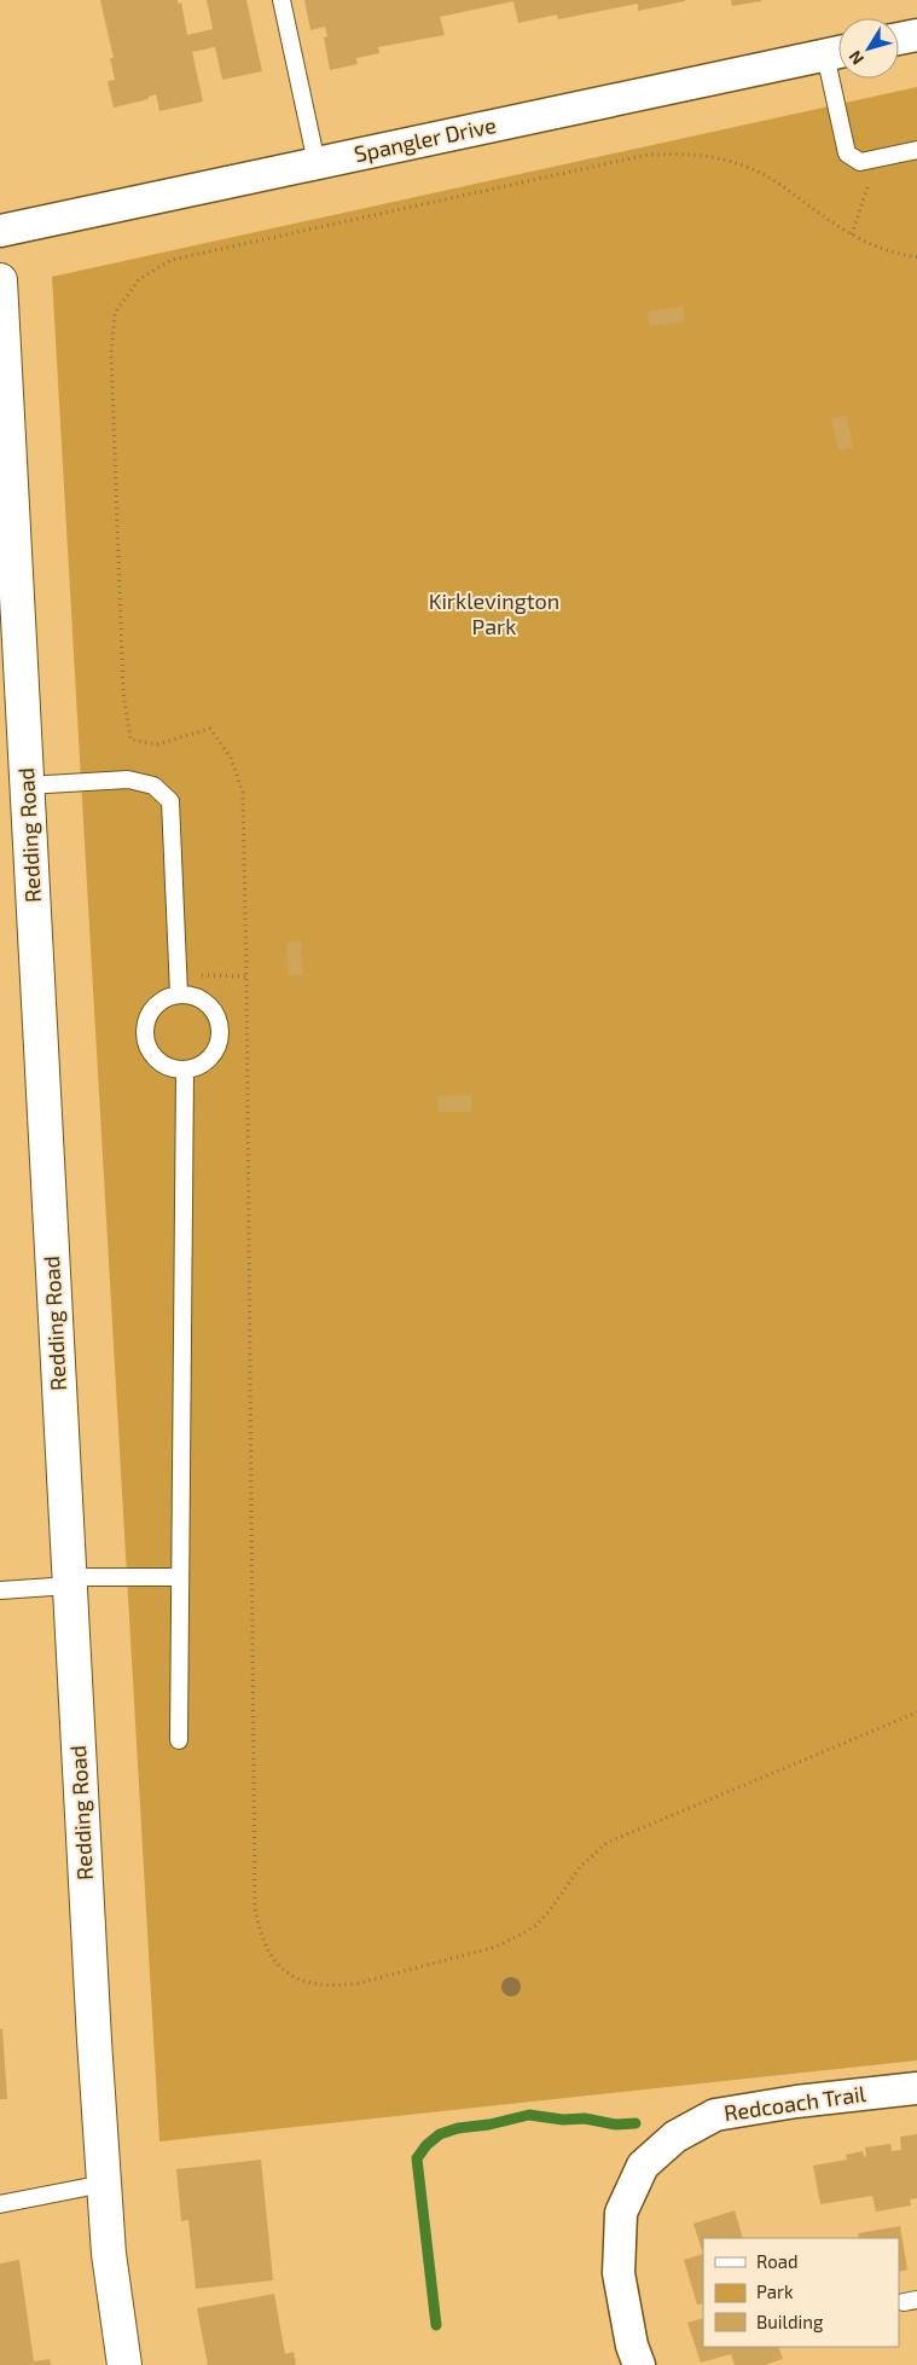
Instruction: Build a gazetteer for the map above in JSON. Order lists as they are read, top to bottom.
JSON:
{
  "streets": {
    "street": ["Spangler Drive", "Redding Road", "Redcoach Trail"]
  },
  "parks": ["Kirklevington Park"],
  "legend": ["Road", "Park", "Building"],
  "north": "bottom left"
}
